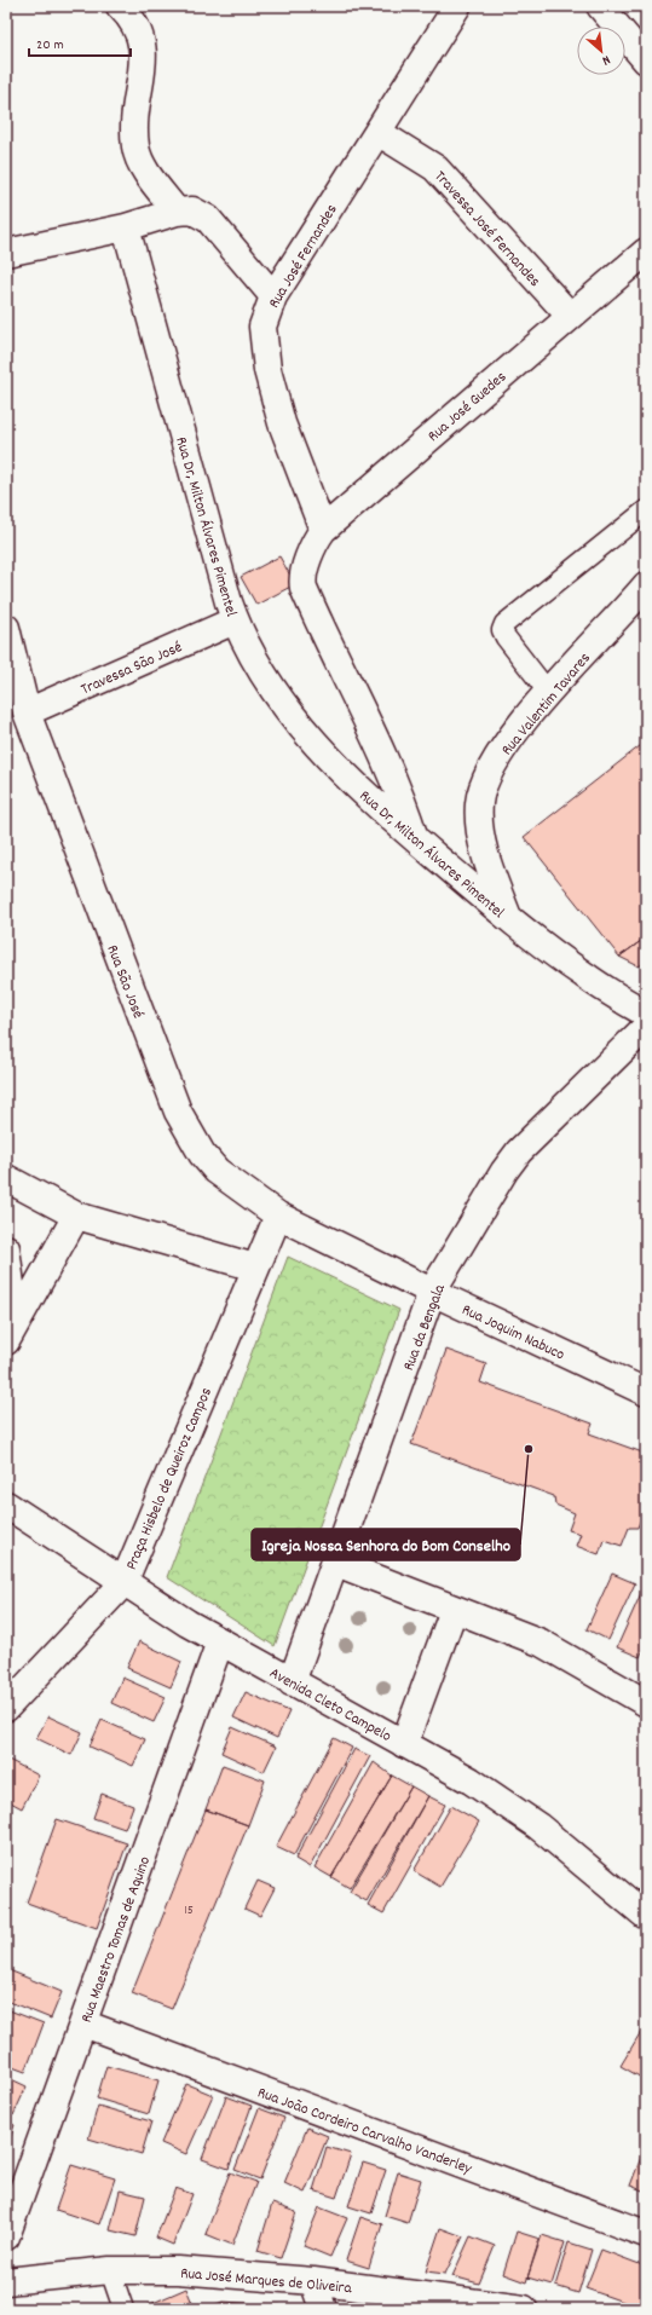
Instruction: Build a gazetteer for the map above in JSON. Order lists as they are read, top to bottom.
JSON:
{
  "streets": {
    "street": [
      "Travessa José Fernandes",
      "Rua José Fernandes",
      "Rua José Guedes",
      "Rua Dr, Milton Álvares Pimentel",
      "Travessa São José",
      "Rua Valentim Tavares",
      "Rua São José",
      "Rua da Bengala",
      "Rua Joquim Nabuco",
      "Praça Hisbelo de Queiroz Campos",
      "Avenida Cleto Campelo",
      "Rua Maestro Tomas de Aquino",
      "Rua João Cordeiro Carvalho Vanderley",
      "Rua José Marques de Oliveira"
    ]
  },
  "crossings": [
    ["Travessa José Fernandes", "Rua José Fernandes"],
    ["Travessa José Fernandes", "Rua José Guedes"],
    ["Rua José Fernandes", "Rua José Guedes"],
    ["Rua José Guedes", "Rua Dr, Milton Álvares Pimentel"],
    ["Rua Dr, Milton Álvares Pimentel", "Travessa São José"],
    ["Rua Dr, Milton Álvares Pimentel", "Rua Valentim Tavares"],
    ["Travessa São José", "Rua São José"],
    ["Rua São José", "Rua Joquim Nabuco"],
    ["Rua São José", "Praça Hisbelo de Queiroz Campos"],
    ["Rua da Bengala", "Rua Joquim Nabuco"],
    ["Rua da Bengala", "Avenida Cleto Campelo"],
    ["Rua Joquim Nabuco", "Praça Hisbelo de Queiroz Campos"],
    ["Praça Hisbelo de Queiroz Campos", "Avenida Cleto Campelo"],
    ["Avenida Cleto Campelo", "Rua Maestro Tomas de Aquino"],
    ["Rua Maestro Tomas de Aquino", "Rua João Cordeiro Carvalho Vanderley"]
  ],
  "places": ["Igreja Nossa Senhora do Bom Conselho"],
  "house_numbers": ["15"],
  "scale_bar": "20 m",
  "north": "bottom right"
}
